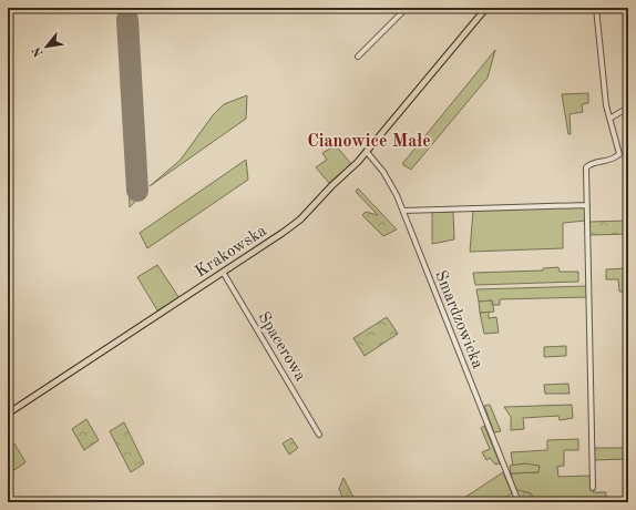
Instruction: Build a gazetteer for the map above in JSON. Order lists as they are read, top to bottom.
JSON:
{
  "streets": {
    "main road": ["Krakowska"],
    "street": ["Smardzowicka", "Spacerowa"]
  },
  "crossings": [
    ["Krakowska", "Smardzowicka"],
    ["Krakowska", "Spacerowa"]
  ],
  "districts": ["Cianowice Małe"],
  "north": "bottom left"
}
